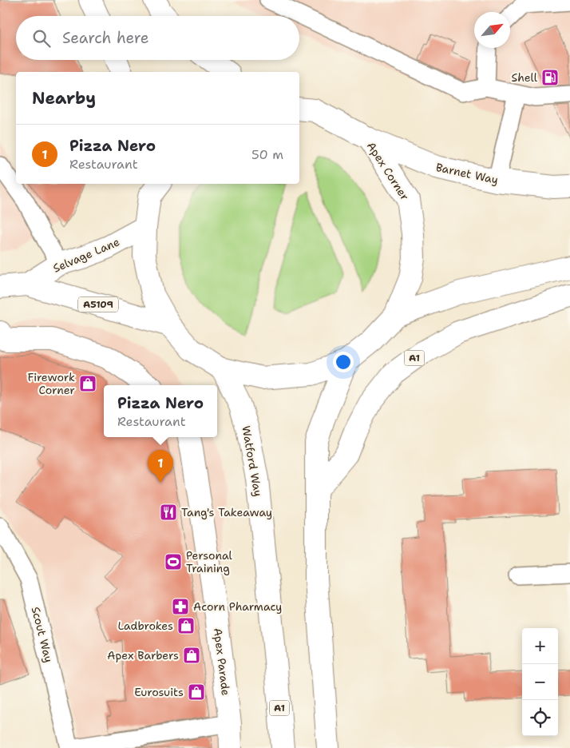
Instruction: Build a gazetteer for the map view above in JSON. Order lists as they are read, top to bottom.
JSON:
{
  "streets": {
    "main road": [
      "Apex Corner",
      "Barnet Way",
      "Selvage Lane",
      "A5109",
      "A1",
      "Watford Way",
      "Apex Parade"
    ],
    "lane": ["Scout Way"]
  },
  "crossings": [
    ["Apex Corner", "Barnet Way"],
    ["Apex Corner", "Selvage Lane"],
    ["Apex Corner", "Watford Way"]
  ],
  "places": {
    "fuel station": ["Shell"],
    "shop": [
      "Firework Corner",
      "Ladbrokes",
      "Apex Barbers",
      "Eurosuits"
    ],
    "restaurant": ["Tang's Takeaway"],
    "sports": ["Personal Training"],
    "pharmacy": ["Acorn Pharmacy"]
  },
  "north": "top right",
  "page": {
    "search": "Search here",
    "heading": "Nearby",
    "list": [
      {
        "mark": "1",
        "name": "Pizza Nero",
        "note": "Restaurant",
        "value": "50 m"
      }
    ],
    "popup": ["Pizza Nero", "Restaurant"],
    "pins": "1",
    "map_buttons": ["+", "−"]
  }
}
